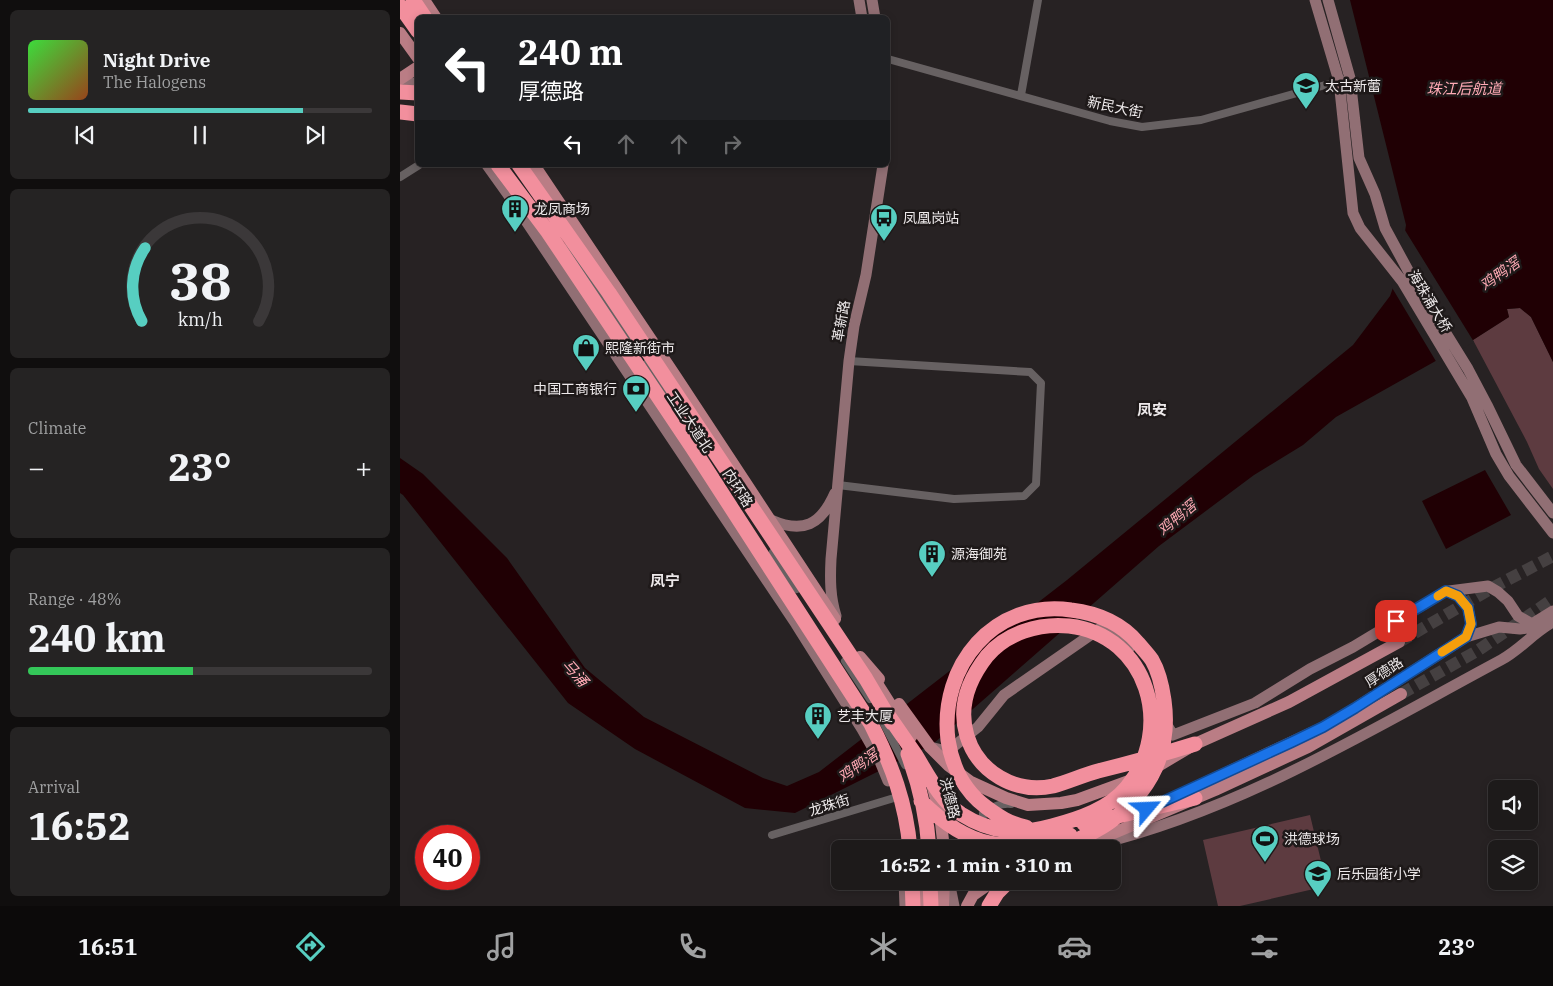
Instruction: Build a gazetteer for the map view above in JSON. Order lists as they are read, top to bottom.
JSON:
{
  "streets": {
    "highway": ["内环路"],
    "main road": ["工业大道北", "洪德路"],
    "street": [
      "新民大街",
      "海珠涌大桥",
      "革新路",
      "厚德路",
      "龙珠街"
    ]
  },
  "crossings": [
    ["新民大街", "海珠涌大桥"],
    ["革新路", "工业大道北"],
    ["工业大道北", "内环路"]
  ],
  "districts": ["凤安", "凤宁"],
  "water": ["珠江后航道", "鸡鸭滘", "马涌"],
  "places": {
    "school or university": ["太古新蕾", "后乐园街小学"],
    "building": ["龙凤商场", "源海御苑", "艺丰大厦"],
    "bus stop": ["凤凰岗站"],
    "shop": ["熙隆新街市"],
    "bank": ["中国工商银行"],
    "sports": ["洪德球场"]
  },
  "page": {
    "turn": ["240 m", "厚德路"],
    "song": ["Night Drive", "The Halogens"],
    "tile": [
      "Climate",
      ["Range · 48%", "240 km"],
      ["Arrival", "16:52"]
    ],
    "heat": ["−", "23°", "+"],
    "limit": "40",
    "trip": "16:52 · 1 min · 310 m",
    "tabs": ["16:51", "23°"],
    "gauge": ["38", "km/h"]
  }
}
